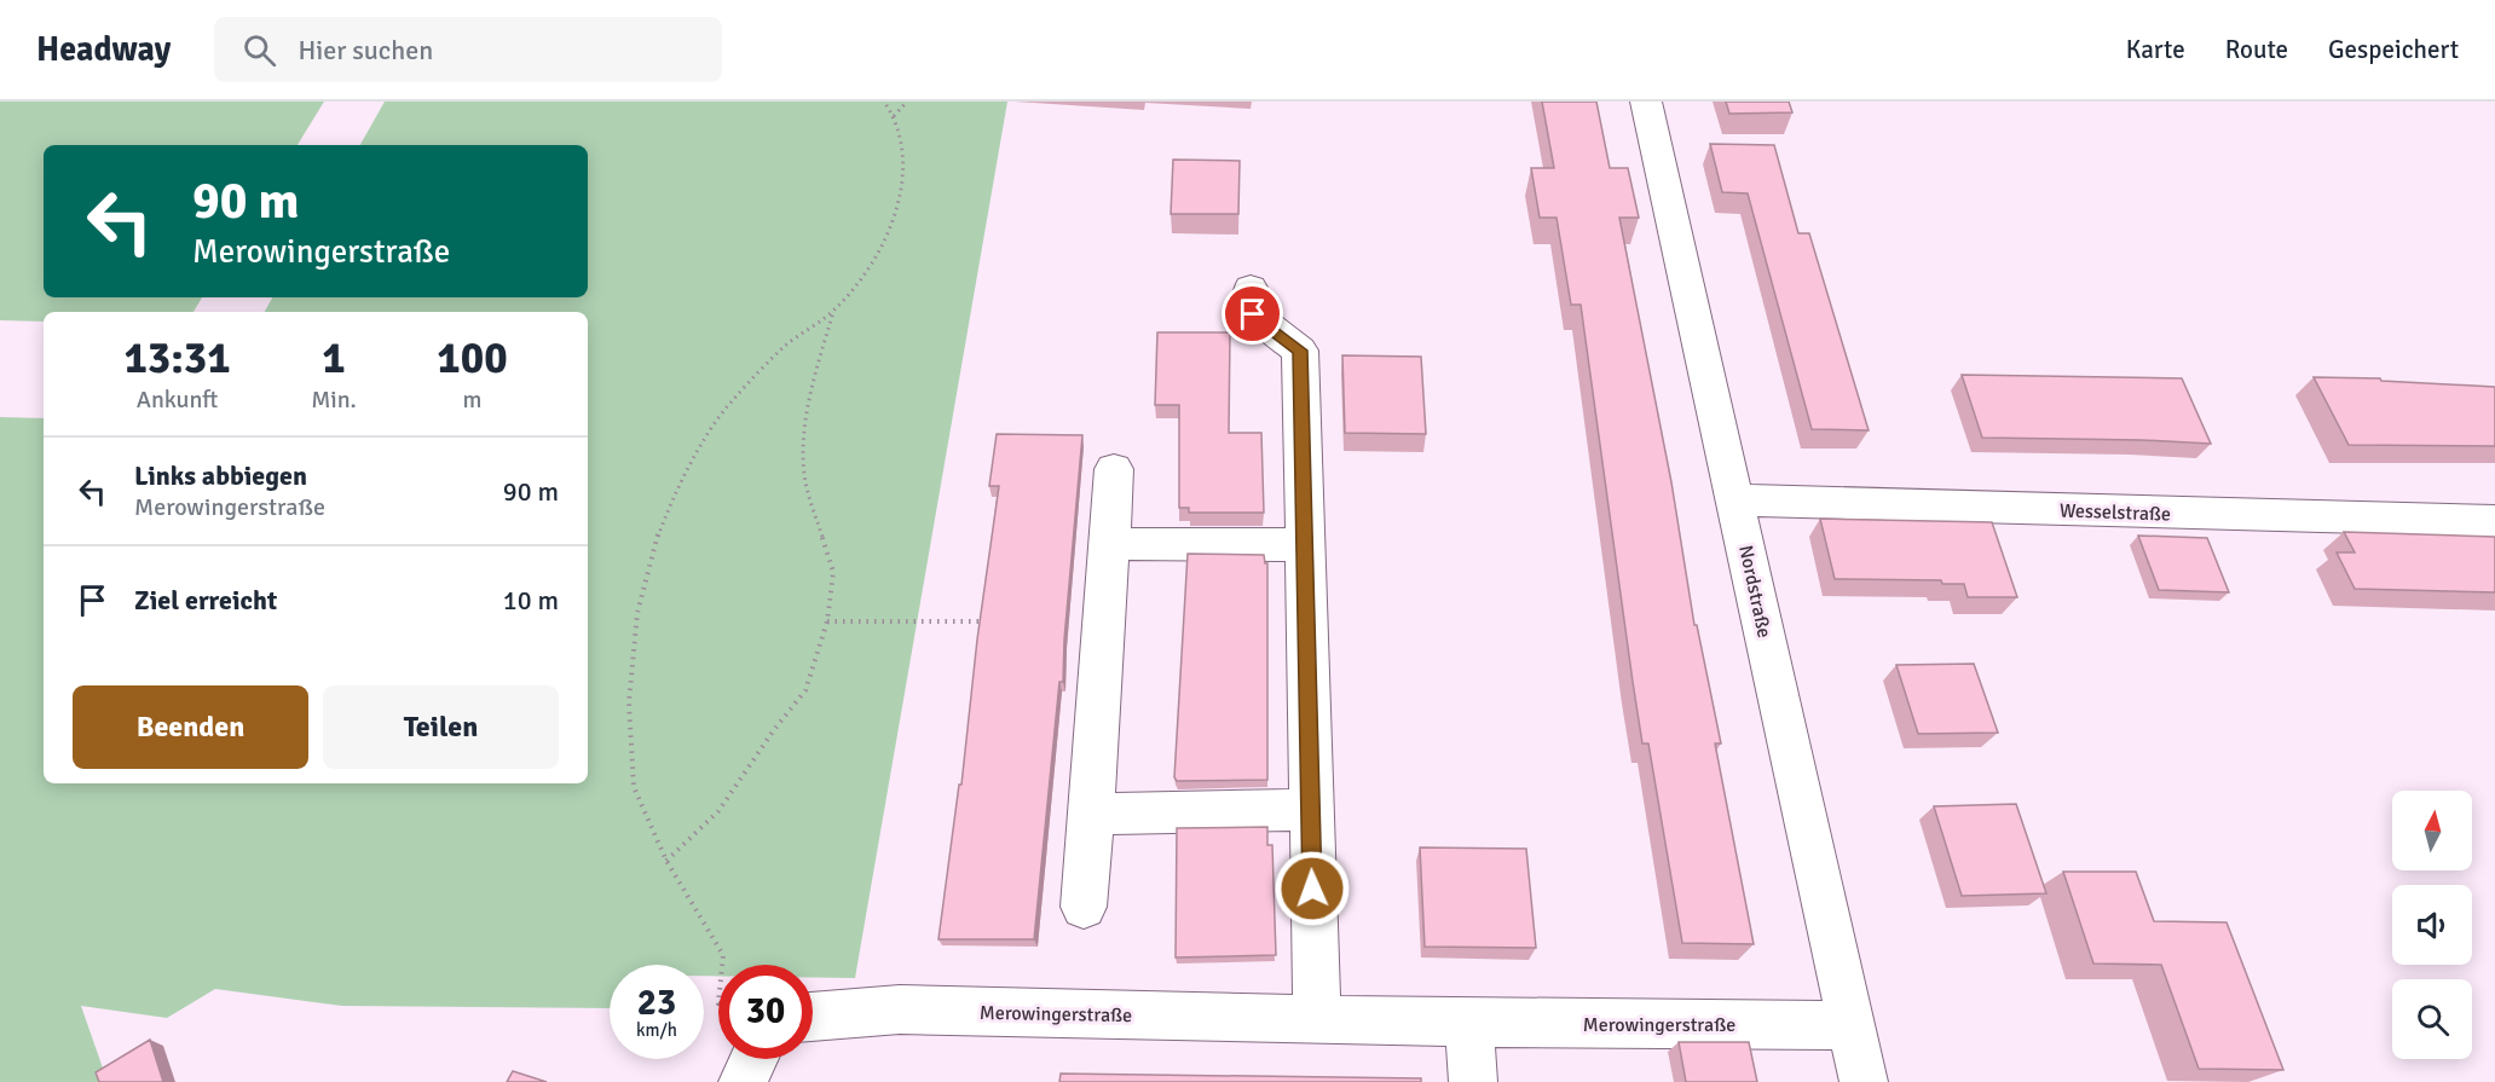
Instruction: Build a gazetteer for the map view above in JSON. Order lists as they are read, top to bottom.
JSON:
{
  "streets": {
    "street": ["Wesselstraße", "Nordstraße", "Merowingerstraße"]
  },
  "crossings": [
    ["Wesselstraße", "Nordstraße"],
    ["Nordstraße", "Merowingerstraße"]
  ],
  "north": "top",
  "page": {
    "header": "Headway",
    "search": "Hier suchen",
    "nav": ["Karte", "Route", "Gespeichert"],
    "turn": ["90 m", "Merowingerstraße"],
    "eta": [
      "13:31",
      "Ankunft",
      "1",
      "Min.",
      "100",
      "m"
    ],
    "list": [
      {
        "name": "Links abbiegen",
        "note": "Merowingerstraße",
        "value": "90 m"
      },
      {
        "name": "Ziel erreicht",
        "value": "10 m"
      }
    ],
    "buttons": ["Beenden", "Teilen"],
    "speed": "23 km/h",
    "limit": "30"
  }
}
